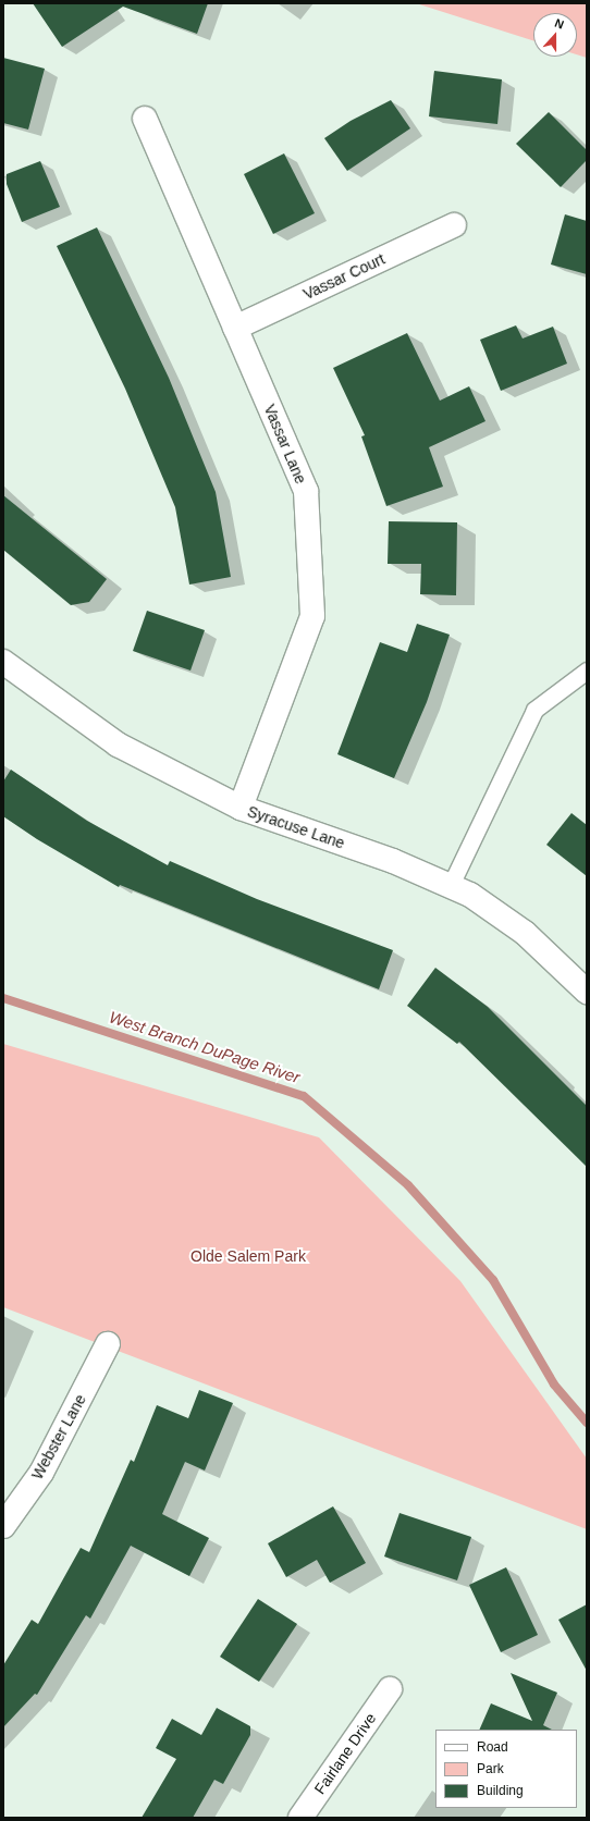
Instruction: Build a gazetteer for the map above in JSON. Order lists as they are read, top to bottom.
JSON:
{
  "streets": {
    "street": [
      "Vassar Court",
      "Vassar Lane",
      "Syracuse Lane",
      "Webster Lane",
      "Fairlane Drive"
    ]
  },
  "crossings": [
    ["Vassar Court", "Vassar Lane"],
    ["Vassar Lane", "Syracuse Lane"]
  ],
  "water": ["West Branch DuPage River"],
  "parks": ["Olde Salem Park"],
  "legend": ["Road", "Park", "Building"],
  "north": "top"
}
